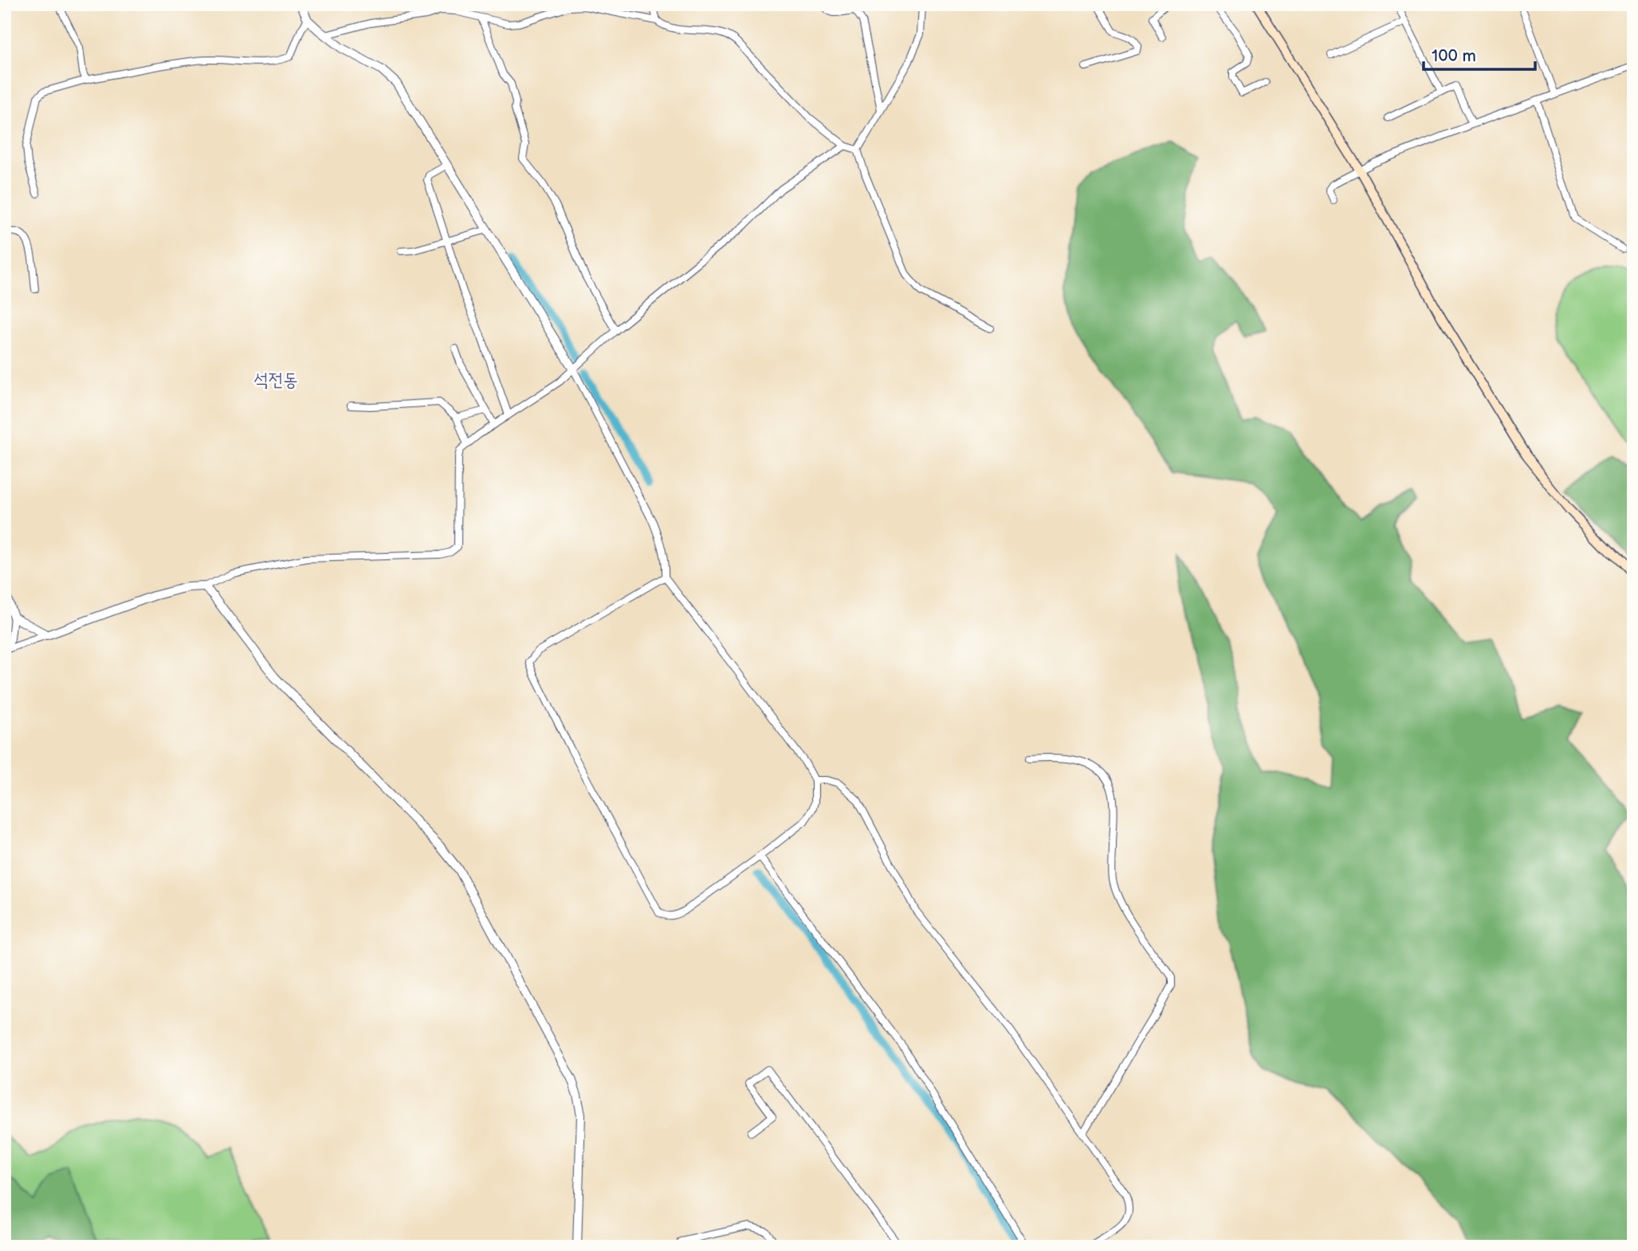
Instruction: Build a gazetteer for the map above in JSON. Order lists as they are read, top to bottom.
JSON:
{
  "districts": ["석전동"],
  "scale_bar": "100 m"
}
